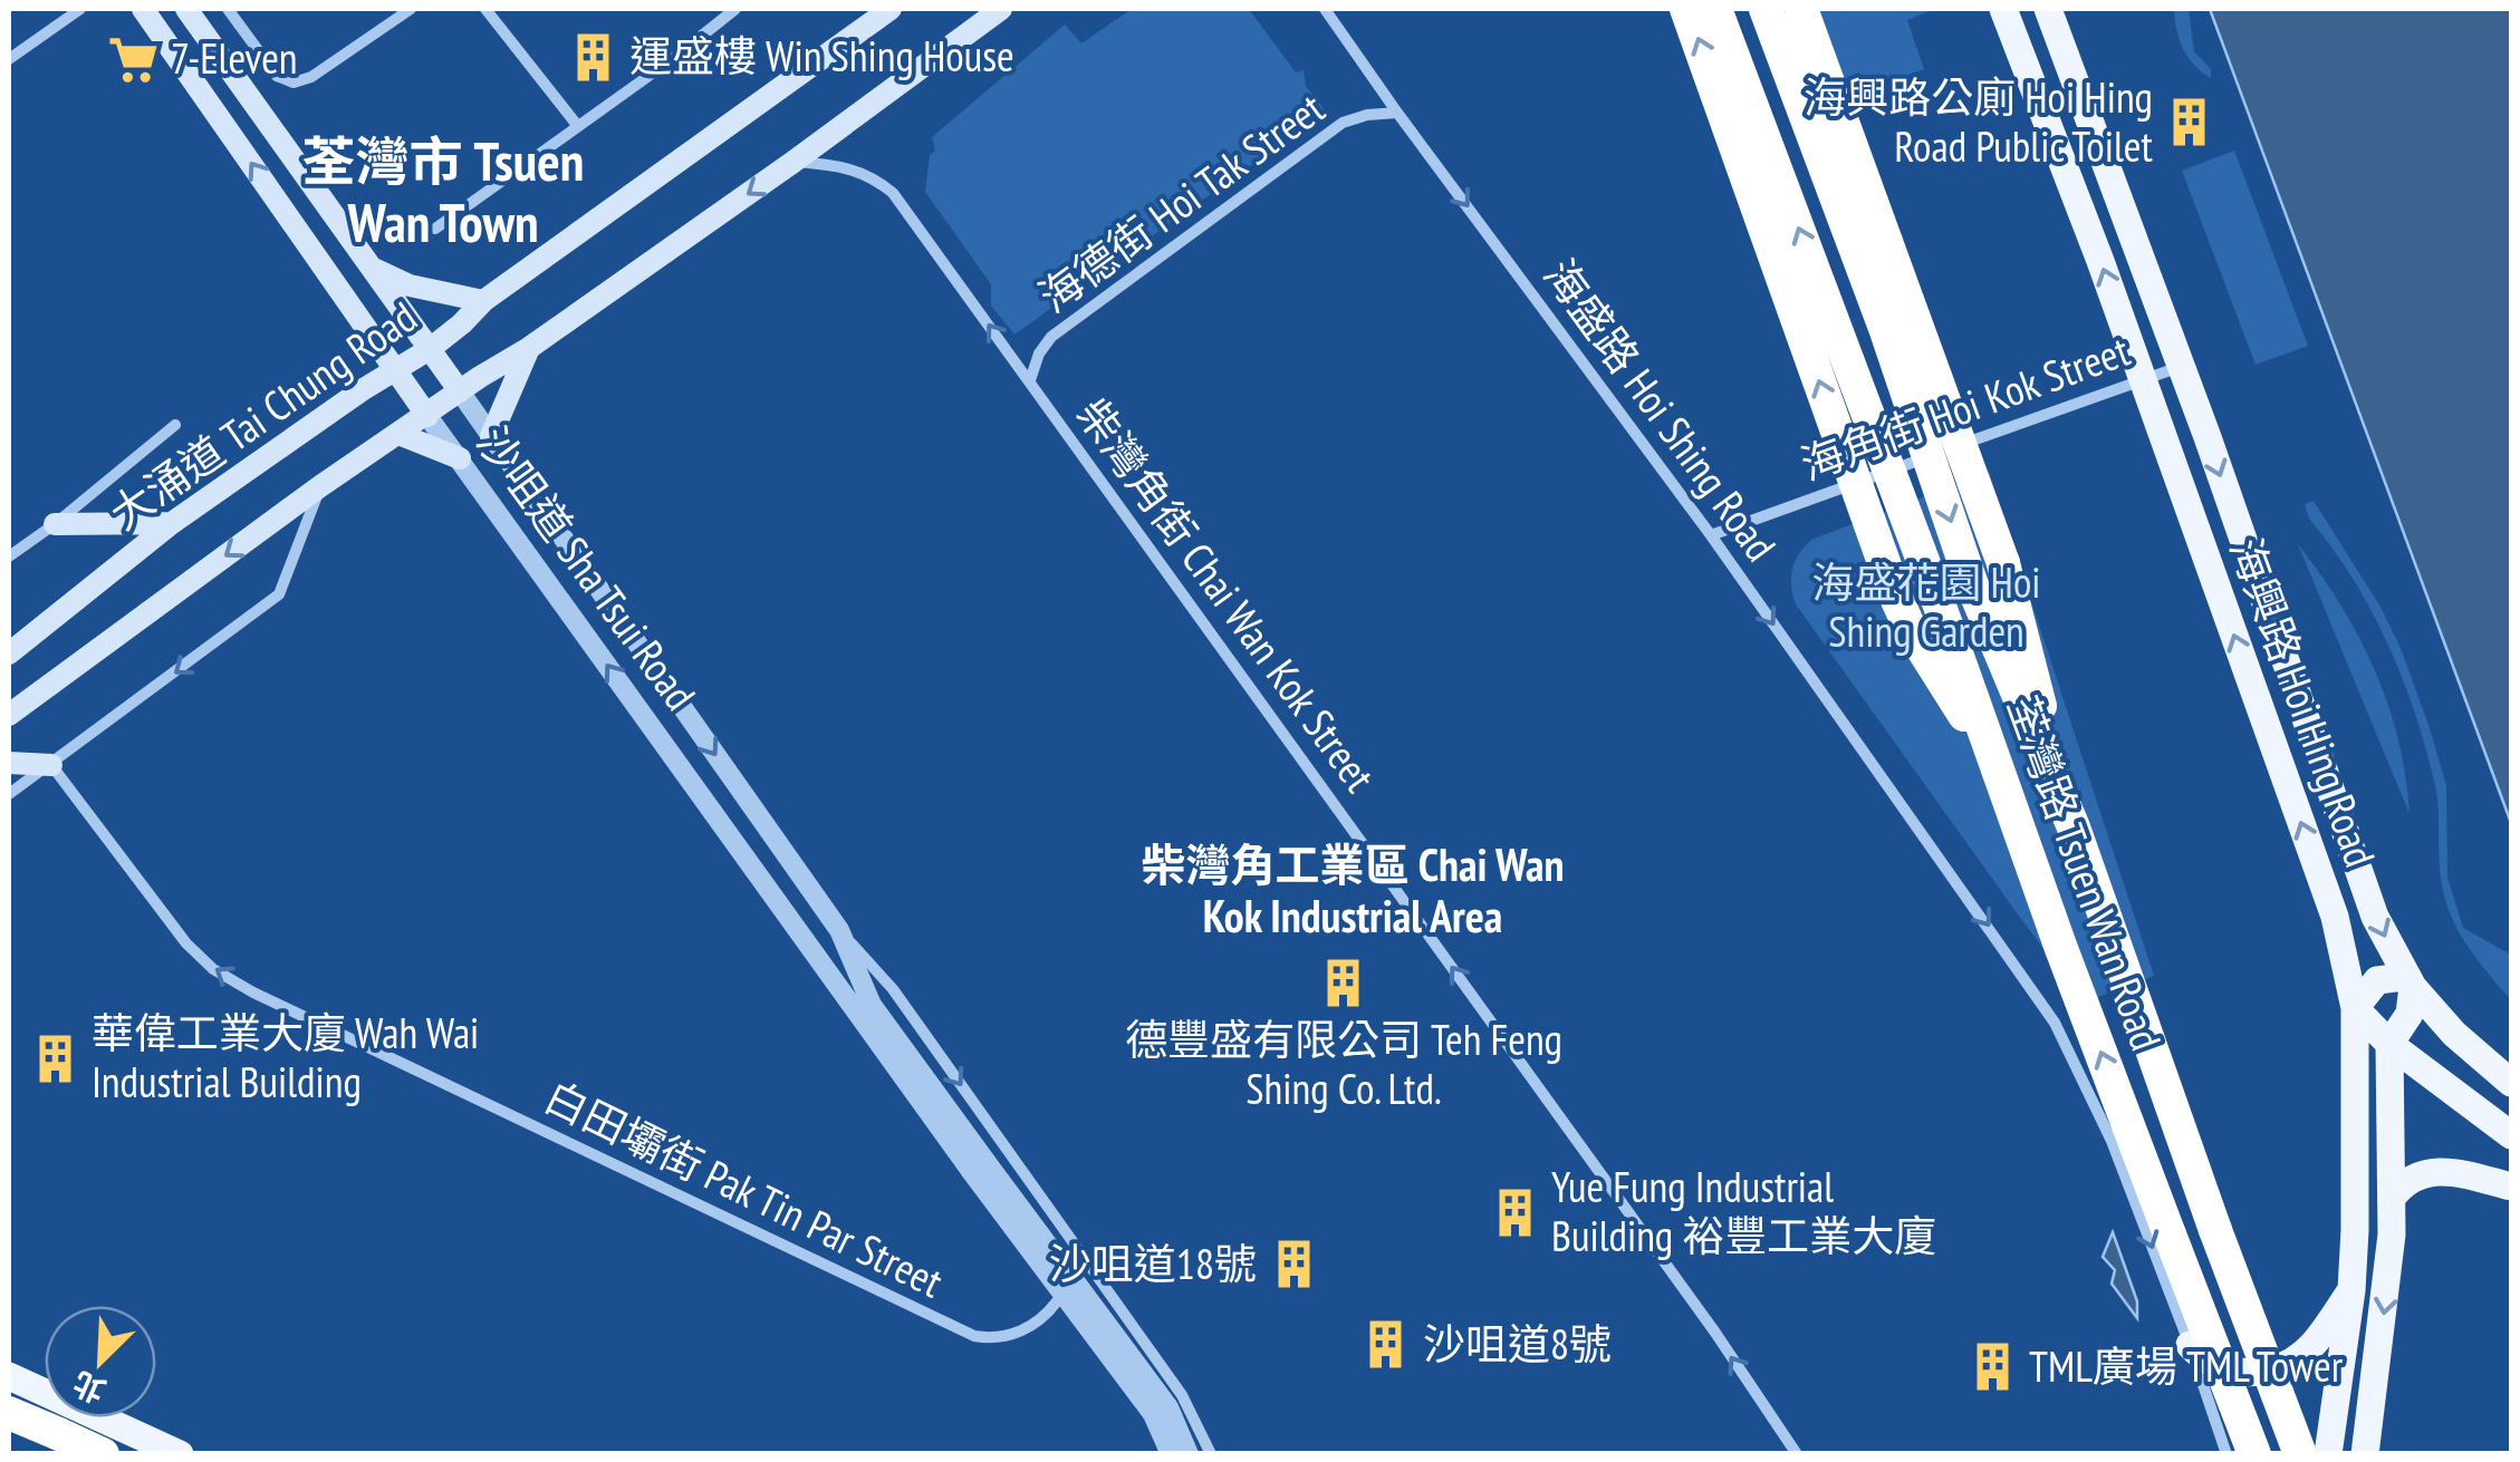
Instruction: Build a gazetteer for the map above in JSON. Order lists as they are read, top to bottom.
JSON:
{
  "streets": {
    "highway": ["荃灣路 Tsuen Wan Road"],
    "main road": ["大涌道 Tai Chung Road", "沙咀道 Sha Tsui Road", "海興路 Hoi Hing Road"],
    "street": [
      "海德街 Hoi Tak Street",
      "海角街 Hoi Kok Street",
      "海盛路 Hoi Shing Road",
      "柴灣角街 Chai Wan Kok Street",
      "白田壩街 Pak Tin Par Street"
    ]
  },
  "crossings": [
    ["海德街 Hoi Tak Street", "海盛路 Hoi Shing Road"],
    ["海德街 Hoi Tak Street", "柴灣角街 Chai Wan Kok Street"],
    ["海角街 Hoi Kok Street", "海盛路 Hoi Shing Road"],
    ["海角街 Hoi Kok Street", "海興路 Hoi Hing Road"],
    ["大涌道 Tai Chung Road", "沙咀道 Sha Tsui Road"]
  ],
  "one_way": ["海盛路 Hoi Shing Road", "柴灣角街 Chai Wan Kok Street", "白田壩街 Pak Tin Par Street"],
  "districts": ["荃灣市 Tsuen Wan Town", "柴灣角工業區 Chai Wan Kok Industrial Area"],
  "parks": ["海盛花園 Hoi Shing Garden"],
  "places": {
    "building": [
      "運盛樓 Win Shing House",
      "海興路公廁 Hoi Hing Road Public Toilet",
      "德豐盛有限公司 Teh Feng Shing Co. Ltd.",
      "華偉工業大廈 Wah Wai Industrial Building",
      "Yue Fung Industrial Building 裕豐工業大廈",
      "沙咀道18號",
      "沙咀道8號",
      "TML廣場 TML Tower"
    ],
    "supermarket": ["7-Eleven"]
  },
  "north": "bottom left"
}
